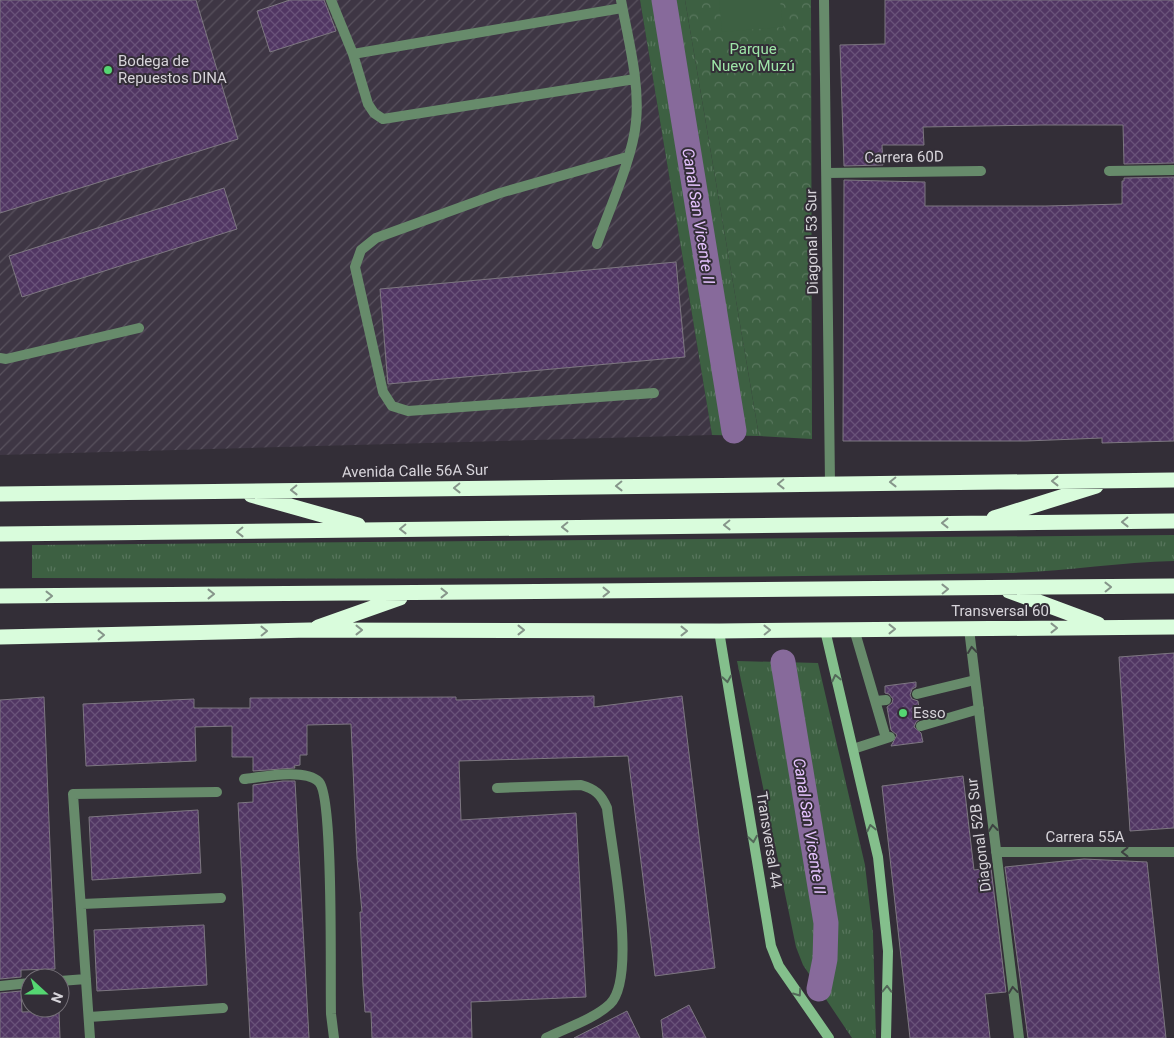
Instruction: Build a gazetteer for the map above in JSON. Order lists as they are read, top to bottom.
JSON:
{
  "streets": {
    "highway": ["Avenida Calle 56A Sur", "Transversal 60"],
    "street": [
      "Carrera 60D",
      "Diagonal 53 Sur",
      "Diagonal 52B Sur",
      "Carrera 55A",
      "Transversal 44"
    ]
  },
  "crossings": [
    ["Carrera 60D", "Diagonal 53 Sur"],
    ["Diagonal 53 Sur", "Avenida Calle 56A Sur"],
    ["Transversal 60", "Diagonal 52B Sur"],
    ["Diagonal 52B Sur", "Carrera 55A"]
  ],
  "one_way": ["Diagonal 52B Sur", "Carrera 55A", "Transversal 44"],
  "water": ["Canal San Vicente II"],
  "parks": ["Parque Nuevo Muzú"],
  "places": ["Bodega de Repuestos DINA", "Esso"],
  "north": "right"
}
